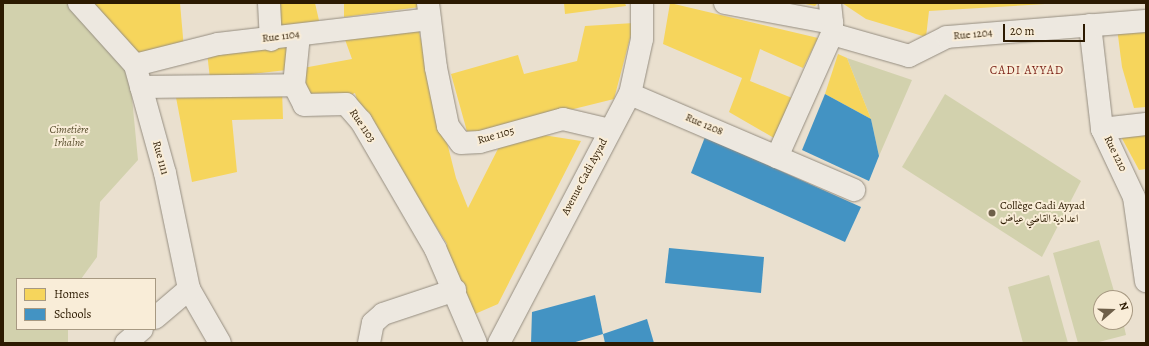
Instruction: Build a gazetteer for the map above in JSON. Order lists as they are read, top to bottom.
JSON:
{
  "streets": {
    "street": [
      "Rue 1204",
      "Rue 1104",
      "Rue 1208",
      "Rue 1103",
      "Rue 1105",
      "Rue 1210",
      "Rue 1111",
      "Avenue Cadi Ayyad"
    ]
  },
  "crossings": [
    ["Rue 1204", "Rue 1210"],
    ["Rue 1104", "Rue 1105"],
    ["Rue 1104", "Rue 1111"],
    ["Rue 1208", "Avenue Cadi Ayyad"],
    ["Rue 1105", "Avenue Cadi Ayyad"]
  ],
  "districts": ["CADI AYYAD"],
  "parks": ["Cimetière Irhalne"],
  "places": ["Collège Cadi Ayyad اعدادية القاضي عياض"],
  "legend": ["Homes", "Schools"],
  "scale_bar": "20 m",
  "north": "right"
}
